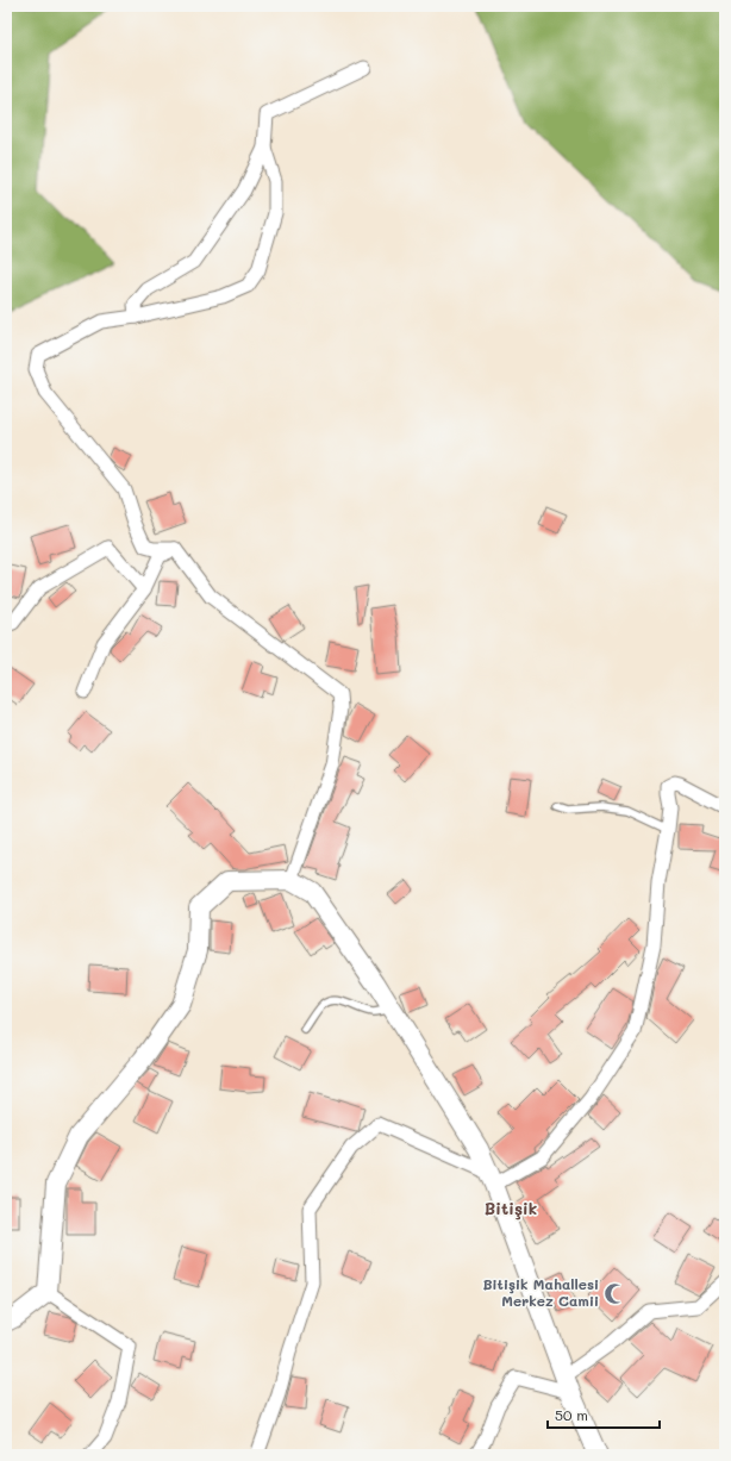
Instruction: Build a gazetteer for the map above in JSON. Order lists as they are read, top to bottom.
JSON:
{
  "districts": ["Bitişik"],
  "places": {
    "mosque": ["Bitişik Mahallesi Merkez Camii"]
  },
  "scale_bar": "50 m"
}
